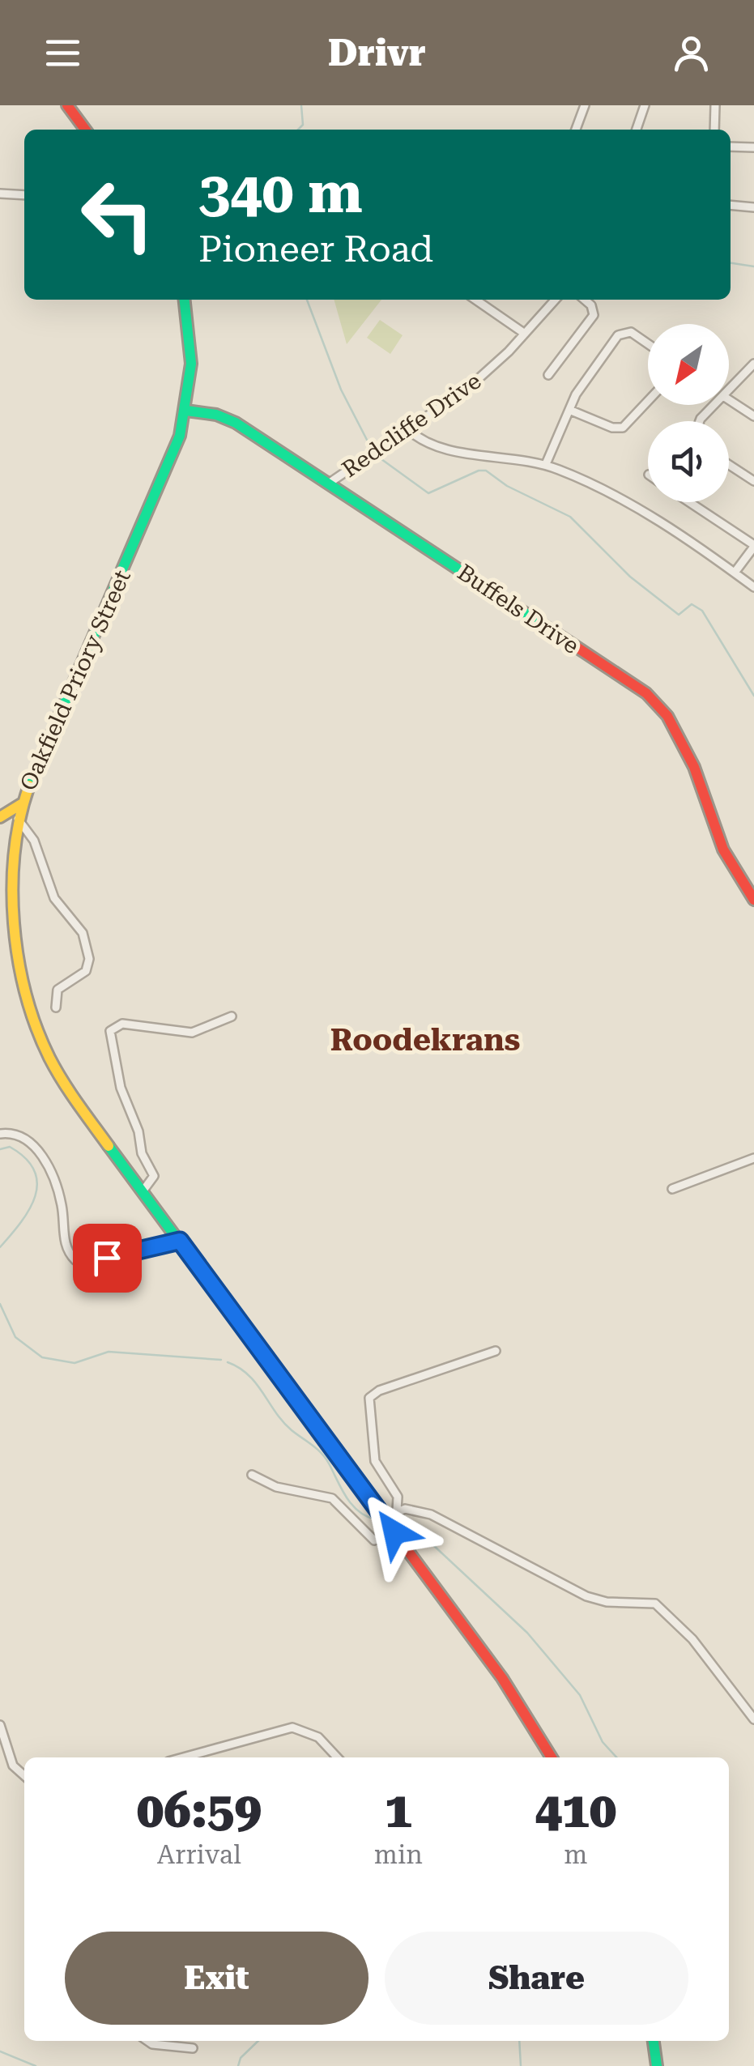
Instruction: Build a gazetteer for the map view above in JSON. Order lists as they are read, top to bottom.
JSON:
{
  "streets": {
    "street": ["Redcliffe Drive", "Buffels Drive", "Oakfield Priory Street"]
  },
  "crossings": [
    ["Redcliffe Drive", "Buffels Drive"],
    ["Buffels Drive", "Oakfield Priory Street"]
  ],
  "districts": ["Roodekrans"],
  "north": "bottom left",
  "page": {
    "header": "Drivr",
    "turn": ["340 m", "Pioneer Road"],
    "eta": [
      "06:59",
      "Arrival",
      "1",
      "min",
      "410",
      "m"
    ],
    "buttons": ["Exit", "Share"]
  }
}
